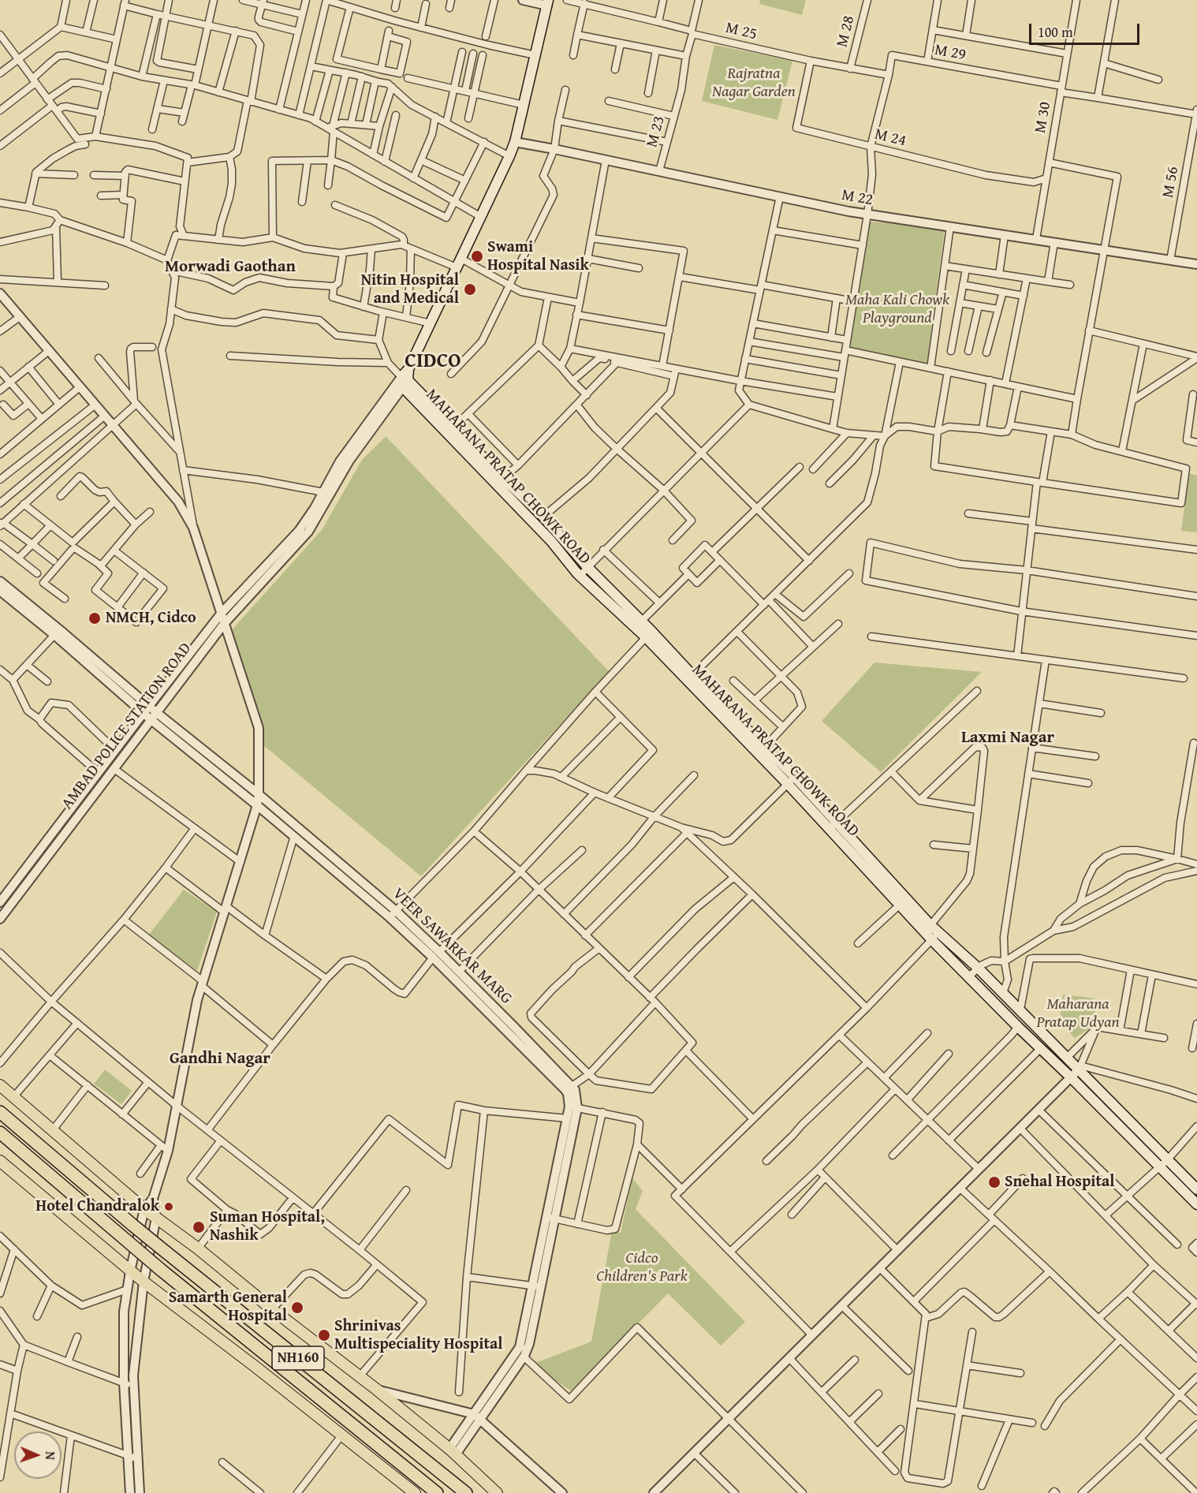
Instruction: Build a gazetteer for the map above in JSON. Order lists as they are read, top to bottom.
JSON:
{
  "streets": {
    "highway": ["NH160"],
    "main road": ["MAHARANA PRATAP CHOWK ROAD", "AMBAD POLICE STATION ROAD"],
    "street": [
      "M 25",
      "M 28",
      "M 29",
      "M 30",
      "M 23",
      "M 24",
      "M 56",
      "M 22",
      "VEER SAWARKAR MARG"
    ]
  },
  "crossings": [
    ["M 25", "M 28"],
    ["M 25", "M 24"],
    ["M 29", "M 30"],
    ["M 29", "M 56"],
    ["M 30", "M 24"],
    ["M 30", "M 22"],
    ["M 23", "M 22"],
    ["M 56", "M 22"],
    ["M 22", "AMBAD POLICE STATION ROAD"],
    ["MAHARANA PRATAP CHOWK ROAD", "AMBAD POLICE STATION ROAD"],
    ["AMBAD POLICE STATION ROAD", "VEER SAWARKAR MARG"]
  ],
  "districts": [
    "Morwadi Gaothan",
    "CIDCO",
    "Laxmi Nagar",
    "Gandhi Nagar"
  ],
  "parks": [
    "Rajratna Nagar Garden",
    "Maha Kali Chowk Playground",
    "Maharana Pratap Udyan",
    "Cidco Children's Park"
  ],
  "places": [
    "Swami Hospital Nasik",
    "Nitin Hospital and Medical",
    "NMCH, Cidco",
    "Snehal Hospital",
    "Hotel Chandralok",
    "Suman Hospital, Nashik",
    "Samarth General Hospital",
    "Shrinivas Multispeciality Hospital"
  ],
  "scale_bar": "100 m",
  "north": "right"
}
